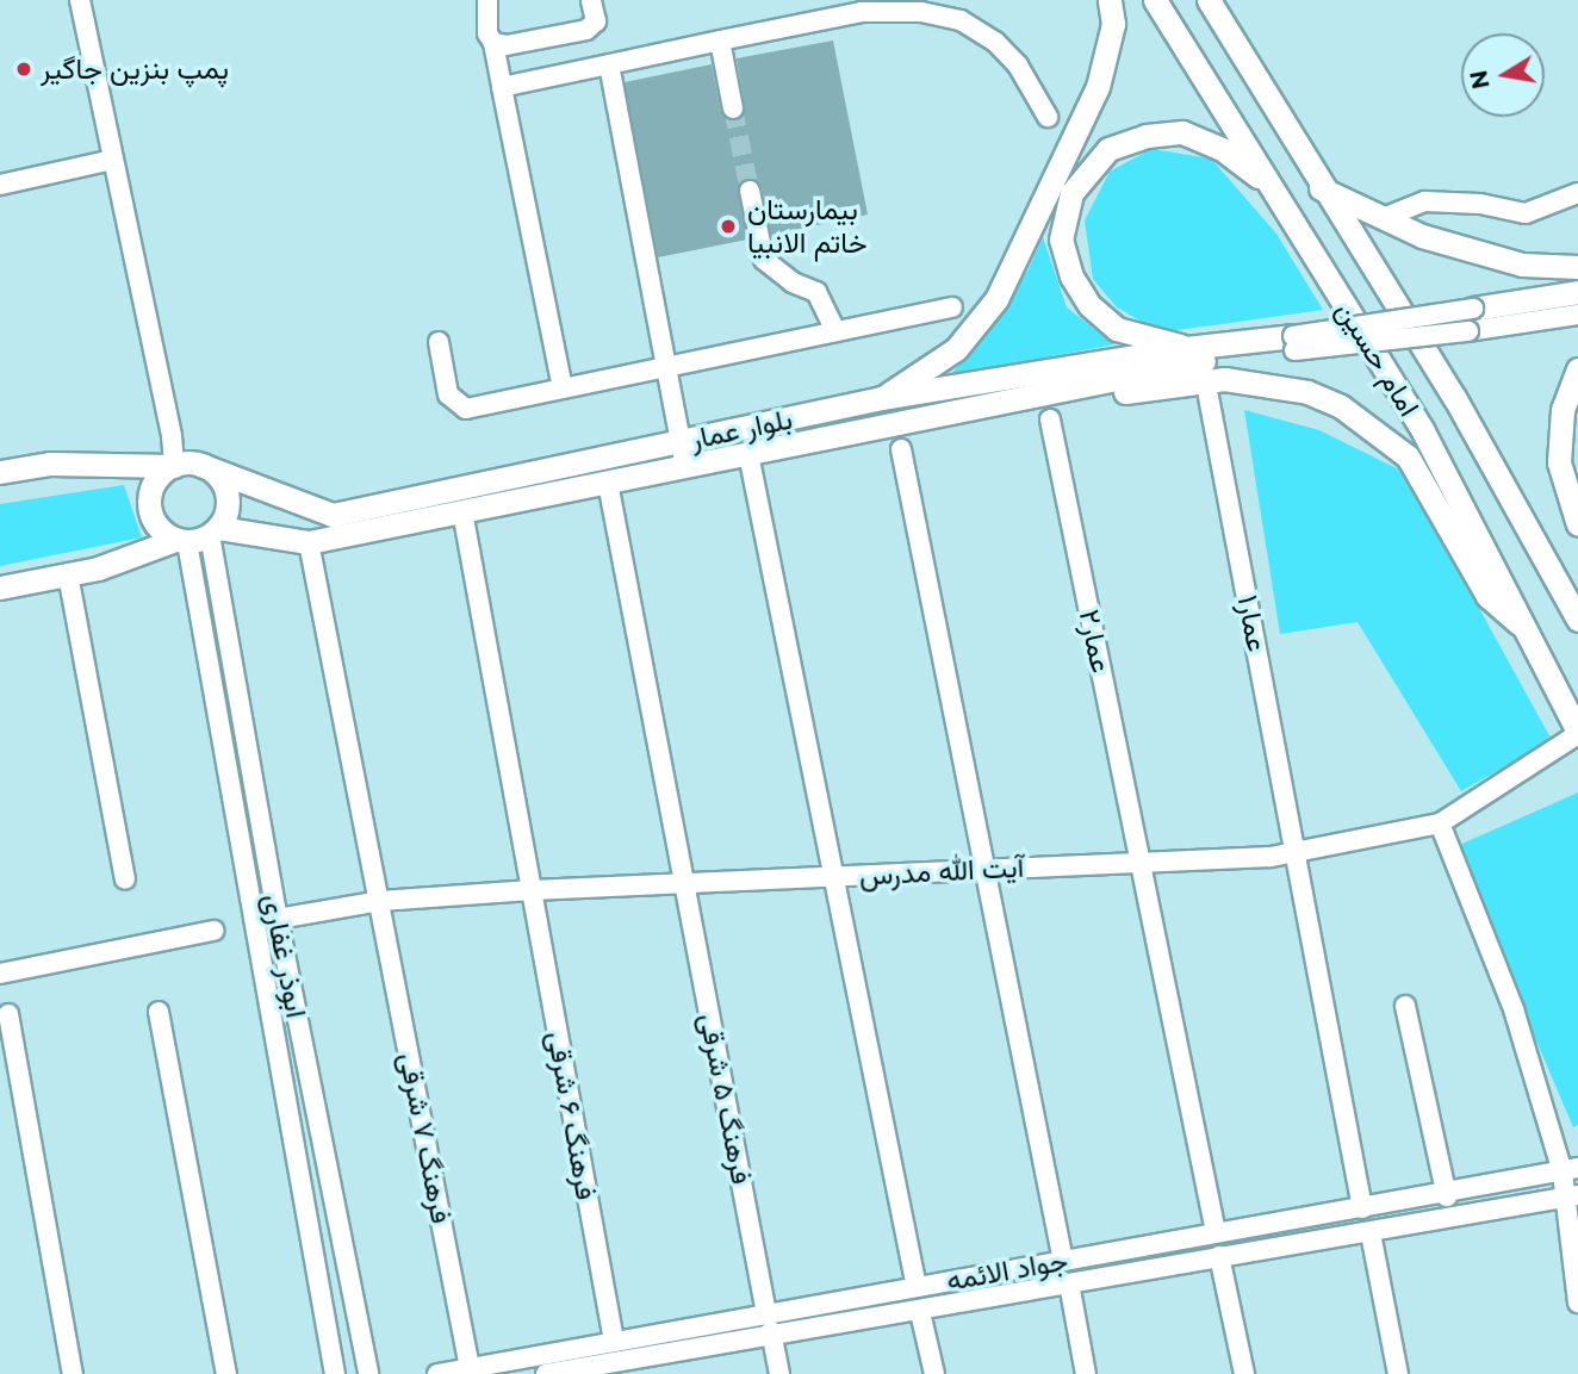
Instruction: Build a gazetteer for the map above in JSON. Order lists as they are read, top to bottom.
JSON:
{
  "streets": {
    "main road": ["امام حسین", "بلوار عمار"],
    "street": [
      "عمار۱",
      "عمار۲",
      "آیت الله مدرس",
      "ابوذر غفاری",
      "فرهنگ ۵ شرقی",
      "فرهنگ ۶ شرقی",
      "فرهنگ ۷ شرقی",
      "جواد الائمه"
    ]
  },
  "crossings": [
    ["امام حسین", "آیت الله مدرس"],
    ["بلوار عمار", "ابوذر غفاری"],
    ["بلوار عمار", "فرهنگ ۵ شرقی"],
    ["بلوار عمار", "فرهنگ ۶ شرقی"],
    ["بلوار عمار", "فرهنگ ۷ شرقی"],
    ["عمار۱", "آیت الله مدرس"],
    ["عمار۱", "جواد الائمه"],
    ["عمار۲", "آیت الله مدرس"],
    ["عمار۲", "جواد الائمه"],
    ["آیت الله مدرس", "ابوذر غفاری"],
    ["آیت الله مدرس", "فرهنگ ۵ شرقی"],
    ["آیت الله مدرس", "فرهنگ ۶ شرقی"],
    ["آیت الله مدرس", "فرهنگ ۷ شرقی"],
    ["فرهنگ ۵ شرقی", "جواد الائمه"],
    ["فرهنگ ۶ شرقی", "جواد الائمه"],
    ["فرهنگ ۷ شرقی", "جواد الائمه"]
  ],
  "places": ["پمپ بنزین جاگیر", "بیمارستان خاتم الانبیا"],
  "north": "left"
}
